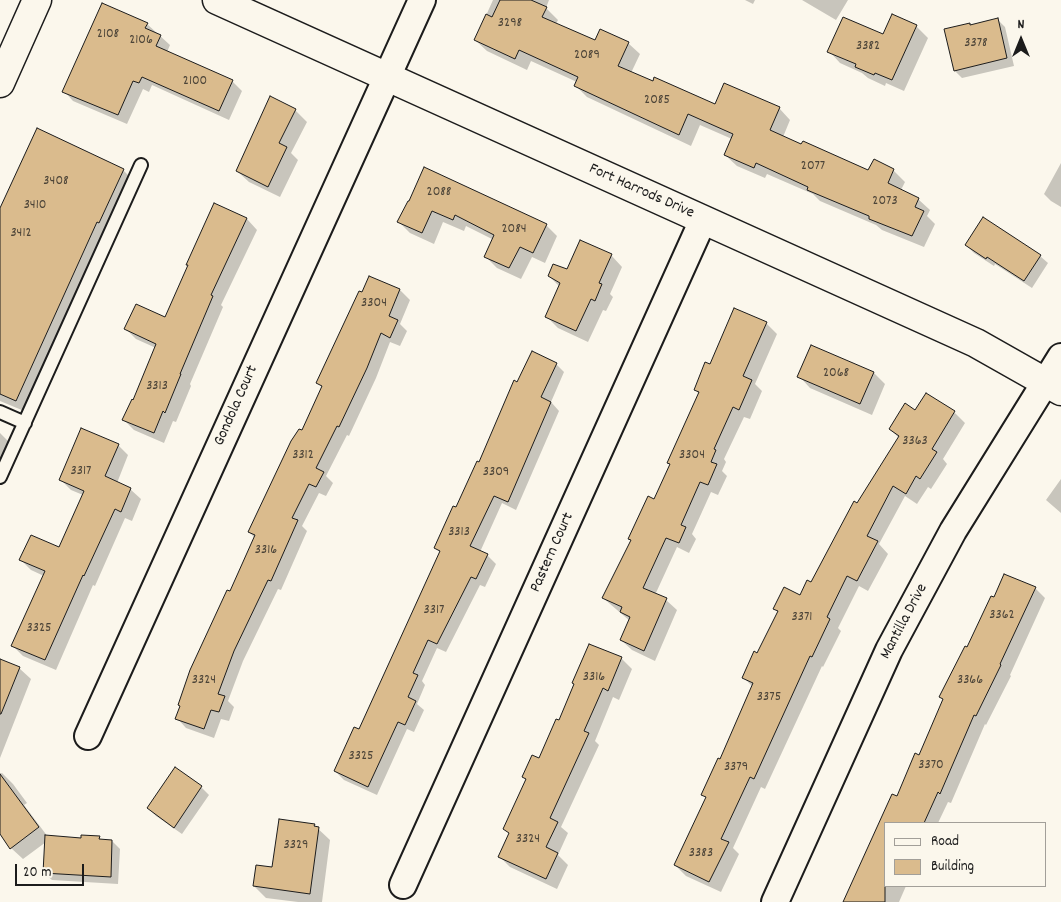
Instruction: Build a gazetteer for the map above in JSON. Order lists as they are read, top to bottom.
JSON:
{
  "streets": {
    "street": [
      "Fort Harrods Drive",
      "Gondola Court",
      "Pastern Court",
      "Mantilla Drive"
    ]
  },
  "crossings": [
    ["Fort Harrods Drive", "Gondola Court"],
    ["Fort Harrods Drive", "Pastern Court"],
    ["Fort Harrods Drive", "Mantilla Drive"]
  ],
  "house_numbers": [
    "3298",
    "2108",
    "2106",
    "3378",
    "3382",
    "2089",
    "2100",
    "2085",
    "2077",
    "3408",
    "2088",
    "2073",
    "3410",
    "2084",
    "3412",
    "3304",
    "2068",
    "3313",
    "3363",
    "3312",
    "3304",
    "3317",
    "3309",
    "3313",
    "3316",
    "3317",
    "3362",
    "3371",
    "3325",
    "3316",
    "3324",
    "3366",
    "3375",
    "3325",
    "3370",
    "3379",
    "3324",
    "3329",
    "3383"
  ],
  "legend": ["Road", "Building"],
  "scale_bar": "20 m",
  "north": "top"
}
